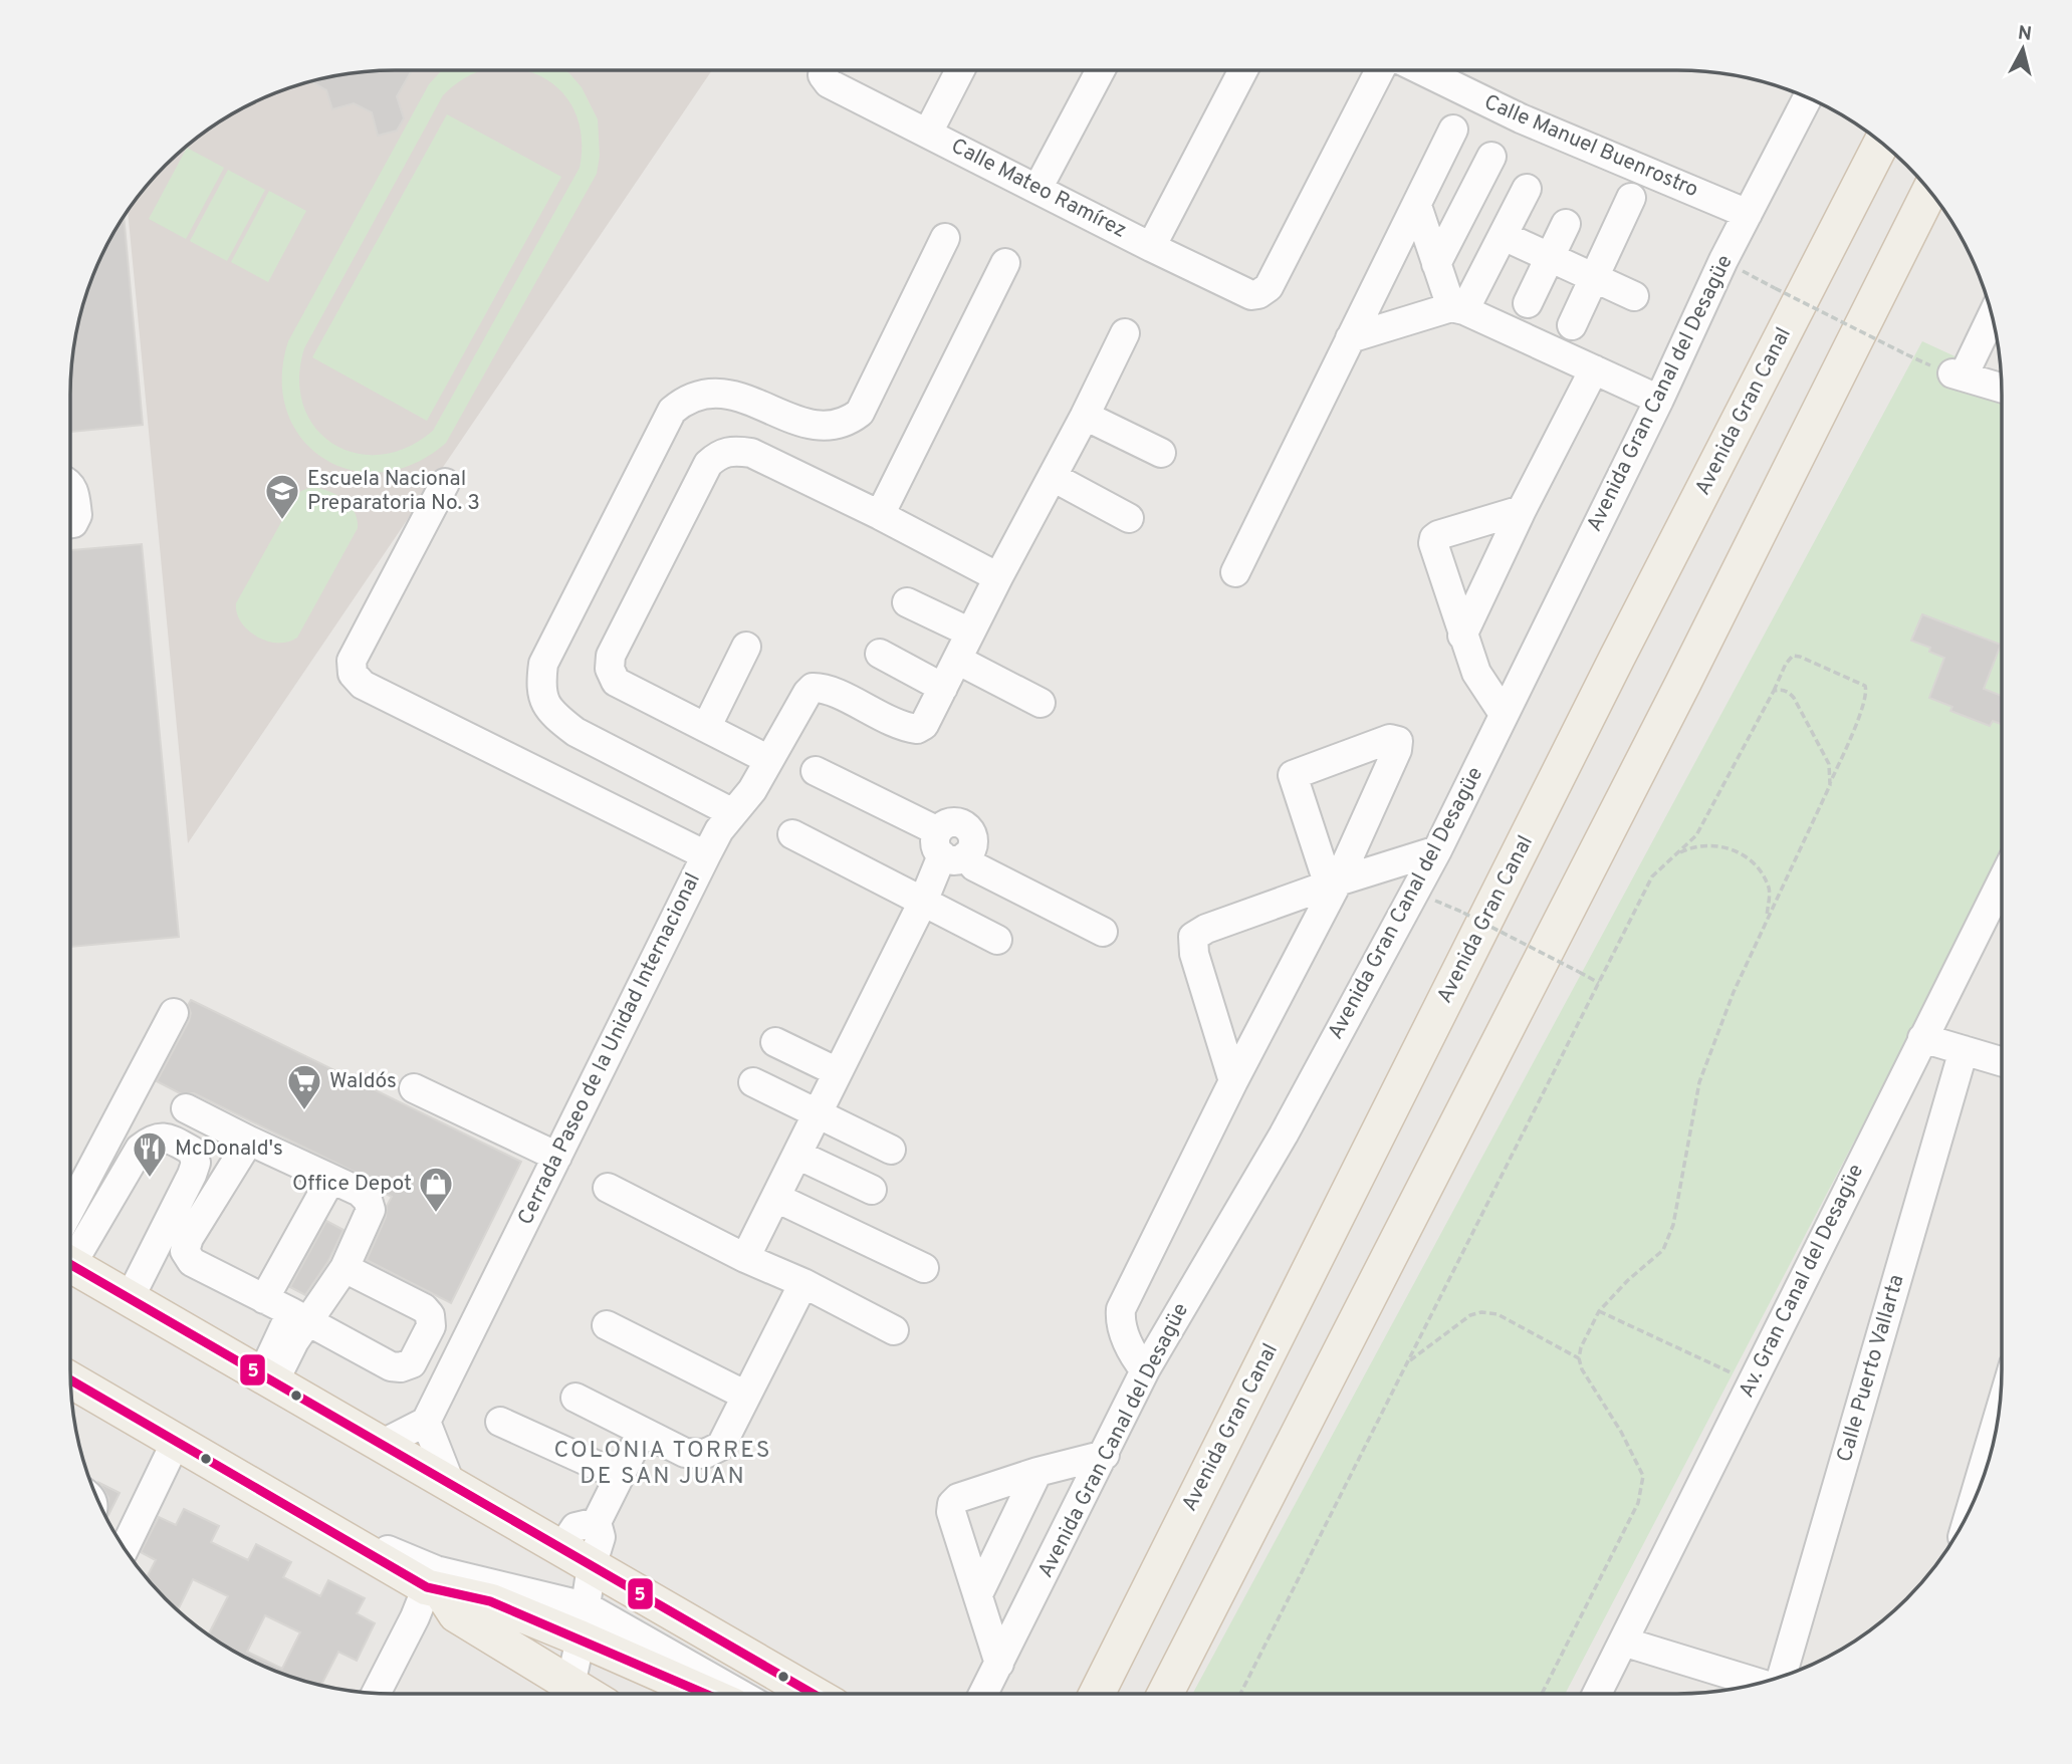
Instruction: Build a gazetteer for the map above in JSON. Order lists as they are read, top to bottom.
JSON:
{
  "streets": {
    "main road": ["Avenida Gran Canal"],
    "street": [
      "Calle Manuel Buenrostro",
      "Calle Mateo Ramírez",
      "Avenida Gran Canal del Desagüe",
      "Cerrada Paseo de la Unidad Internacional",
      "Av. Gran Canal del Desagüe",
      "Calle Puerto Vallarta"
    ]
  },
  "crossings": [
    ["Calle Manuel Buenrostro", "Avenida Gran Canal del Desagüe"]
  ],
  "districts": ["COLONIA TORRES DE SAN JUAN"],
  "places": {
    "school or university": ["Escuela Nacional Preparatoria No. 3"],
    "supermarket": ["Waldo´s"],
    "restaurant": ["McDonald's"],
    "shop": ["Office Depot"]
  },
  "lines": ["transit line 5"],
  "north": "top"
}
